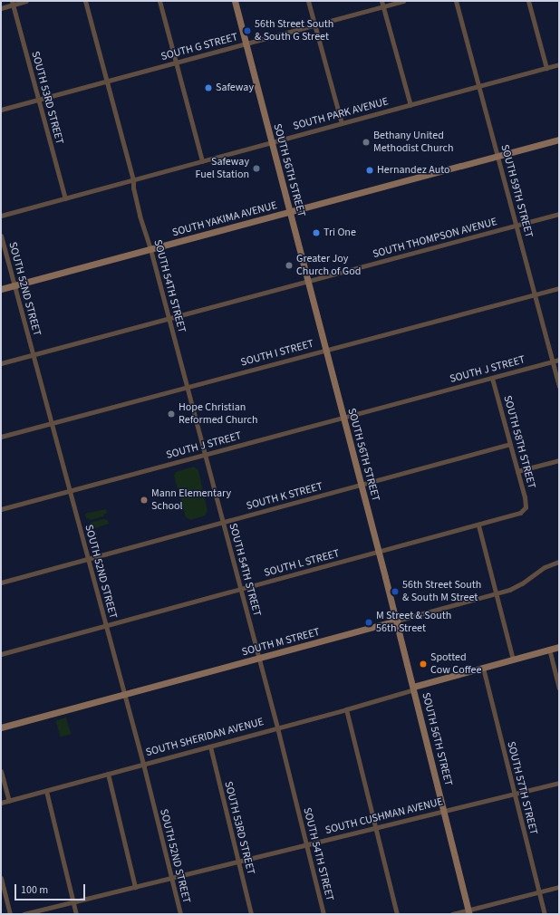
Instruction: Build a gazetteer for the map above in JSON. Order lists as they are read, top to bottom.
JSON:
{
  "streets": {
    "main road": [
      "SOUTH 56TH STREET",
      "SOUTH YAKIMA AVENUE",
      "SOUTH M STREET",
      "SOUTH SHERIDAN AVENUE"
    ],
    "street": [
      "SOUTH G STREET",
      "SOUTH 53RD STREET",
      "SOUTH PARK AVENUE",
      "SOUTH 59TH STREET",
      "SOUTH THOMPSON AVENUE",
      "SOUTH 54TH STREET",
      "SOUTH 52ND STREET",
      "SOUTH I STREET",
      "SOUTH J STREET",
      "SOUTH 58TH STREET",
      "SOUTH K STREET",
      "SOUTH L STREET",
      "SOUTH 57TH STREET",
      "SOUTH CUSHMAN AVENUE"
    ]
  },
  "crossings": [
    ["SOUTH G STREET", "SOUTH 53RD STREET"],
    ["SOUTH G STREET", "SOUTH 56TH STREET"],
    ["SOUTH G STREET", "SOUTH 54TH STREET"],
    ["SOUTH 53RD STREET", "SOUTH PARK AVENUE"],
    ["SOUTH 53RD STREET", "SOUTH SHERIDAN AVENUE"],
    ["SOUTH 53RD STREET", "SOUTH CUSHMAN AVENUE"],
    ["SOUTH PARK AVENUE", "SOUTH 56TH STREET"],
    ["SOUTH PARK AVENUE", "SOUTH 59TH STREET"],
    ["SOUTH PARK AVENUE", "SOUTH 54TH STREET"],
    ["SOUTH 56TH STREET", "SOUTH YAKIMA AVENUE"],
    ["SOUTH 56TH STREET", "SOUTH THOMPSON AVENUE"],
    ["SOUTH 56TH STREET", "SOUTH I STREET"],
    ["SOUTH 56TH STREET", "SOUTH J STREET"],
    ["SOUTH 56TH STREET", "SOUTH K STREET"],
    ["SOUTH 56TH STREET", "SOUTH L STREET"],
    ["SOUTH 56TH STREET", "SOUTH M STREET"],
    ["SOUTH 56TH STREET", "SOUTH SHERIDAN AVENUE"],
    ["SOUTH 56TH STREET", "SOUTH CUSHMAN AVENUE"],
    ["SOUTH 59TH STREET", "SOUTH YAKIMA AVENUE"],
    ["SOUTH 59TH STREET", "SOUTH THOMPSON AVENUE"],
    ["SOUTH 59TH STREET", "SOUTH I STREET"],
    ["SOUTH 59TH STREET", "SOUTH J STREET"],
    ["SOUTH YAKIMA AVENUE", "SOUTH 54TH STREET"],
    ["SOUTH YAKIMA AVENUE", "SOUTH 52ND STREET"],
    ["SOUTH THOMPSON AVENUE", "SOUTH 54TH STREET"],
    ["SOUTH THOMPSON AVENUE", "SOUTH 52ND STREET"],
    ["SOUTH 54TH STREET", "SOUTH I STREET"],
    ["SOUTH 54TH STREET", "SOUTH J STREET"],
    ["SOUTH 54TH STREET", "SOUTH K STREET"],
    ["SOUTH 54TH STREET", "SOUTH L STREET"],
    ["SOUTH 54TH STREET", "SOUTH M STREET"],
    ["SOUTH 54TH STREET", "SOUTH SHERIDAN AVENUE"],
    ["SOUTH 54TH STREET", "SOUTH CUSHMAN AVENUE"],
    ["SOUTH 52ND STREET", "SOUTH I STREET"],
    ["SOUTH 52ND STREET", "SOUTH J STREET"],
    ["SOUTH 52ND STREET", "SOUTH K STREET"],
    ["SOUTH 52ND STREET", "SOUTH L STREET"],
    ["SOUTH 52ND STREET", "SOUTH M STREET"],
    ["SOUTH 52ND STREET", "SOUTH SHERIDAN AVENUE"],
    ["SOUTH 52ND STREET", "SOUTH CUSHMAN AVENUE"],
    ["SOUTH J STREET", "SOUTH 58TH STREET"],
    ["SOUTH 58TH STREET", "SOUTH K STREET"],
    ["SOUTH 58TH STREET", "SOUTH L STREET"],
    ["SOUTH SHERIDAN AVENUE", "SOUTH 57TH STREET"],
    ["SOUTH 57TH STREET", "SOUTH CUSHMAN AVENUE"]
  ],
  "places": [
    "56th Street South & South G Street",
    "Safeway",
    "Bethany United Methodist Church",
    "Safeway Fuel Station",
    "Hernandez Auto",
    "Tri One",
    "Greater Joy Church of God",
    "Hope Christian Reformed Church",
    "Mann Elementary School",
    "56th Street South & South M Street",
    "M Street & South 56th Street",
    "Spotted Cow Coffee"
  ],
  "scale_bar": "100 m"
}
